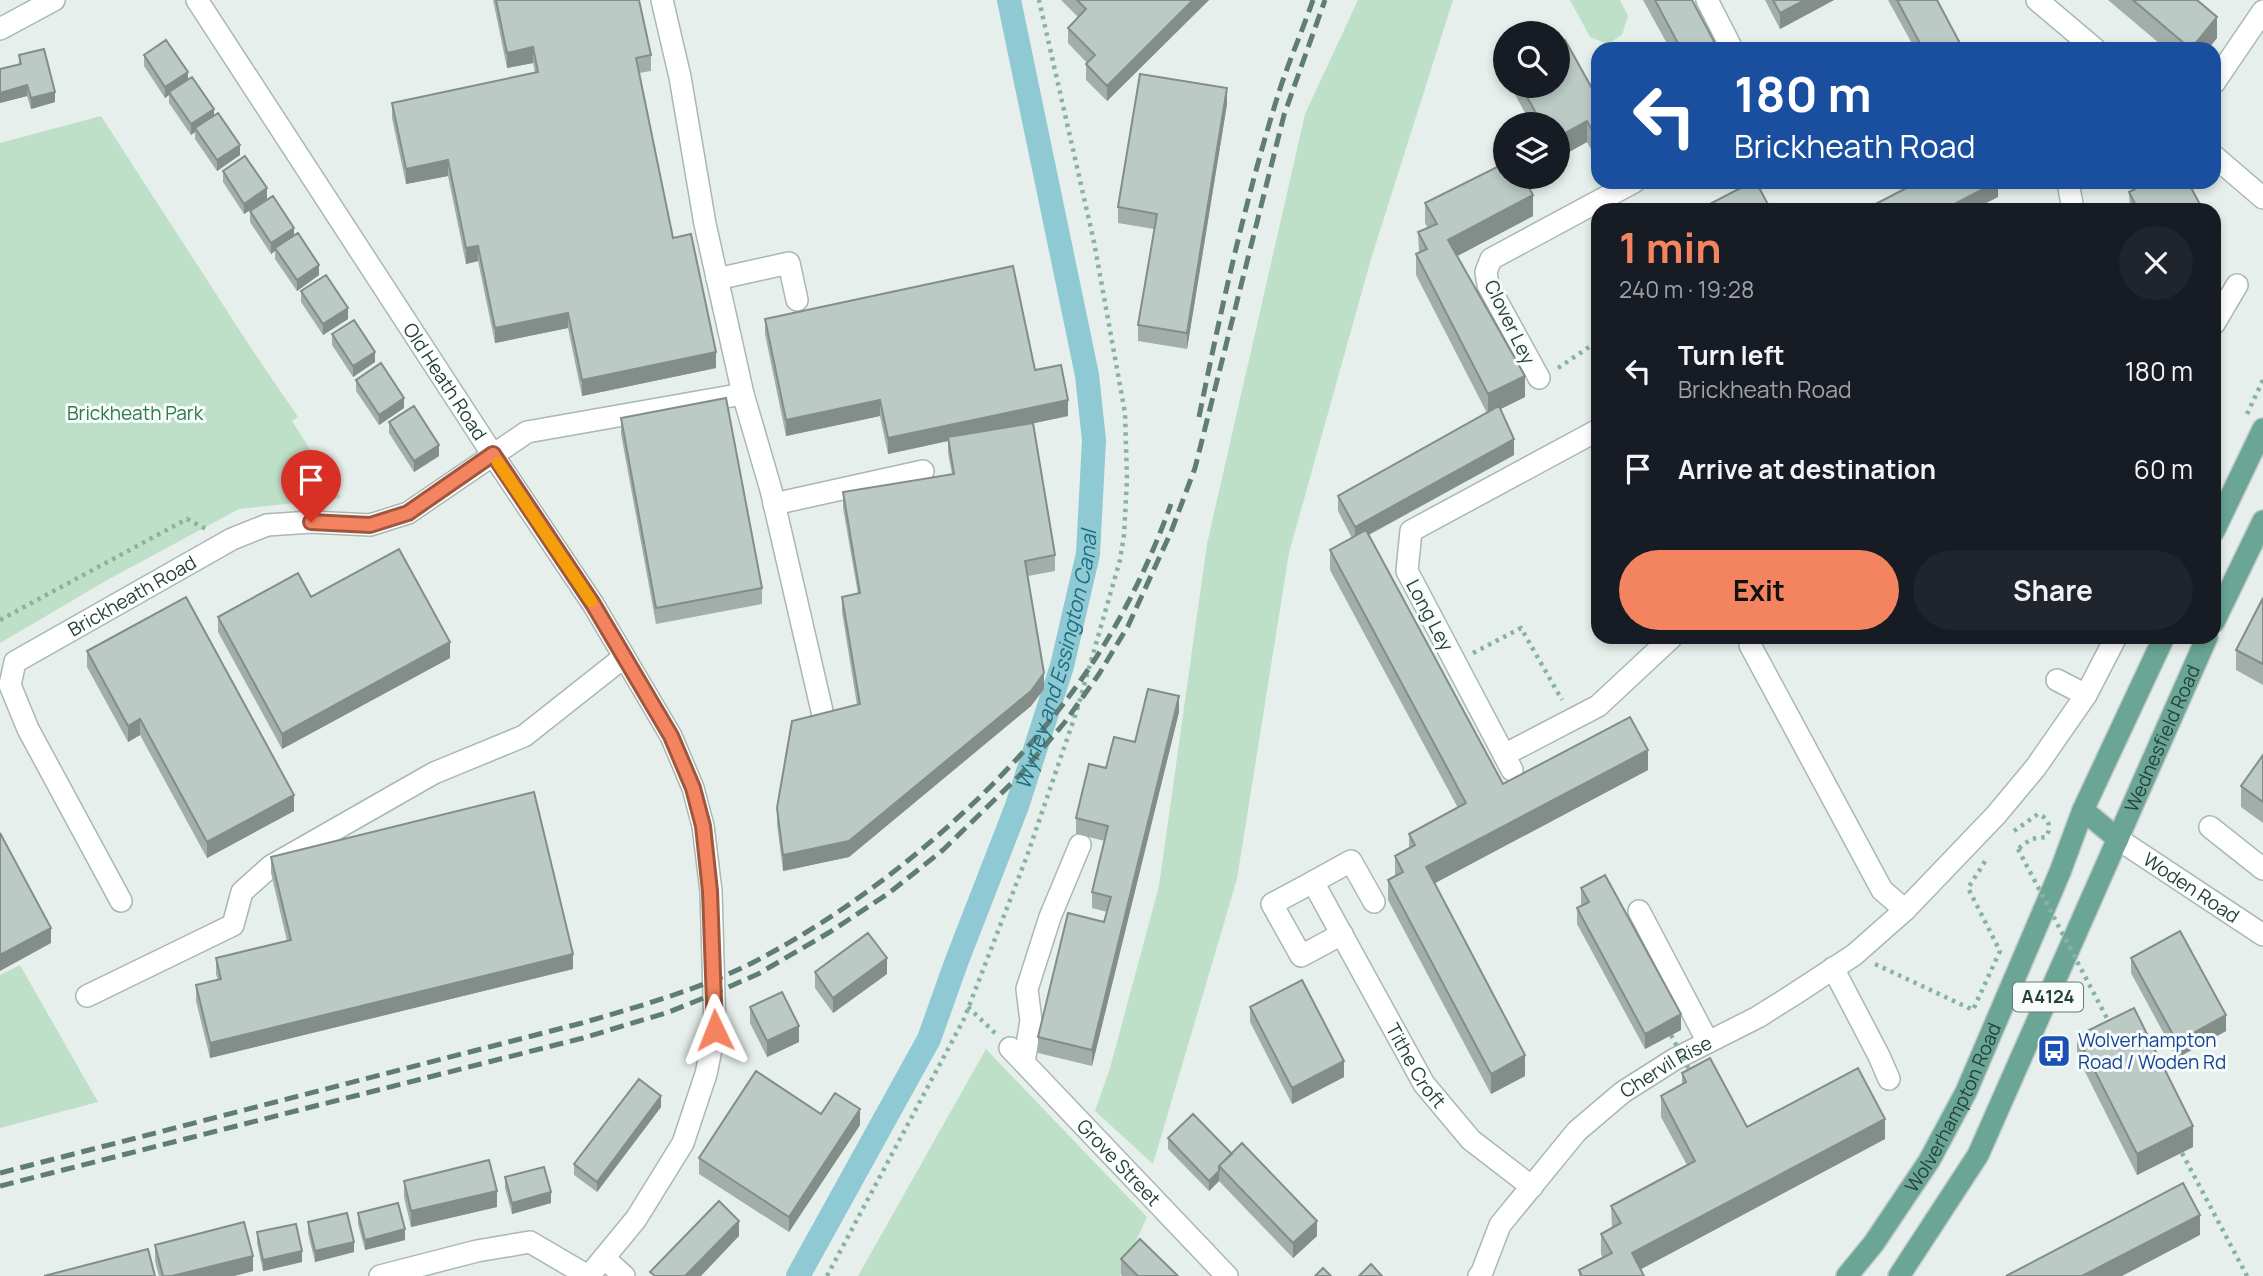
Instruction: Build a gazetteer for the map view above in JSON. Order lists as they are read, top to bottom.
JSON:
{
  "streets": {
    "main road": ["Wednesfield Road", "A4124", "Wolverhampton Road"],
    "street": [
      "Clover Ley",
      "Old Heath Road",
      "Brickheath Road",
      "Long Ley",
      "Woden Road",
      "Tithe Croft",
      "Chervil Rise",
      "Grove Street"
    ]
  },
  "crossings": [
    ["Old Heath Road", "Brickheath Road"],
    ["Wednesfield Road", "Woden Road"],
    ["Wednesfield Road", "Wolverhampton Road"],
    ["Woden Road", "Wolverhampton Road"],
    ["Tithe Croft", "Chervil Rise"]
  ],
  "water": ["Wyrley and Essington Canal"],
  "parks": ["Brickheath Park"],
  "places": {
    "bus stop": ["Wolverhampton Road / Woden Rd"]
  },
  "page": {
    "turn": ["180 m", "Brickheath Road"],
    "heading": ["1 min", "240 m · 19:28"],
    "list": [
      {
        "name": "Turn left",
        "note": "Brickheath Road",
        "value": "180 m"
      },
      {
        "name": "Arrive at destination",
        "value": "60 m"
      }
    ],
    "buttons": ["Exit", "Share"]
  }
}
